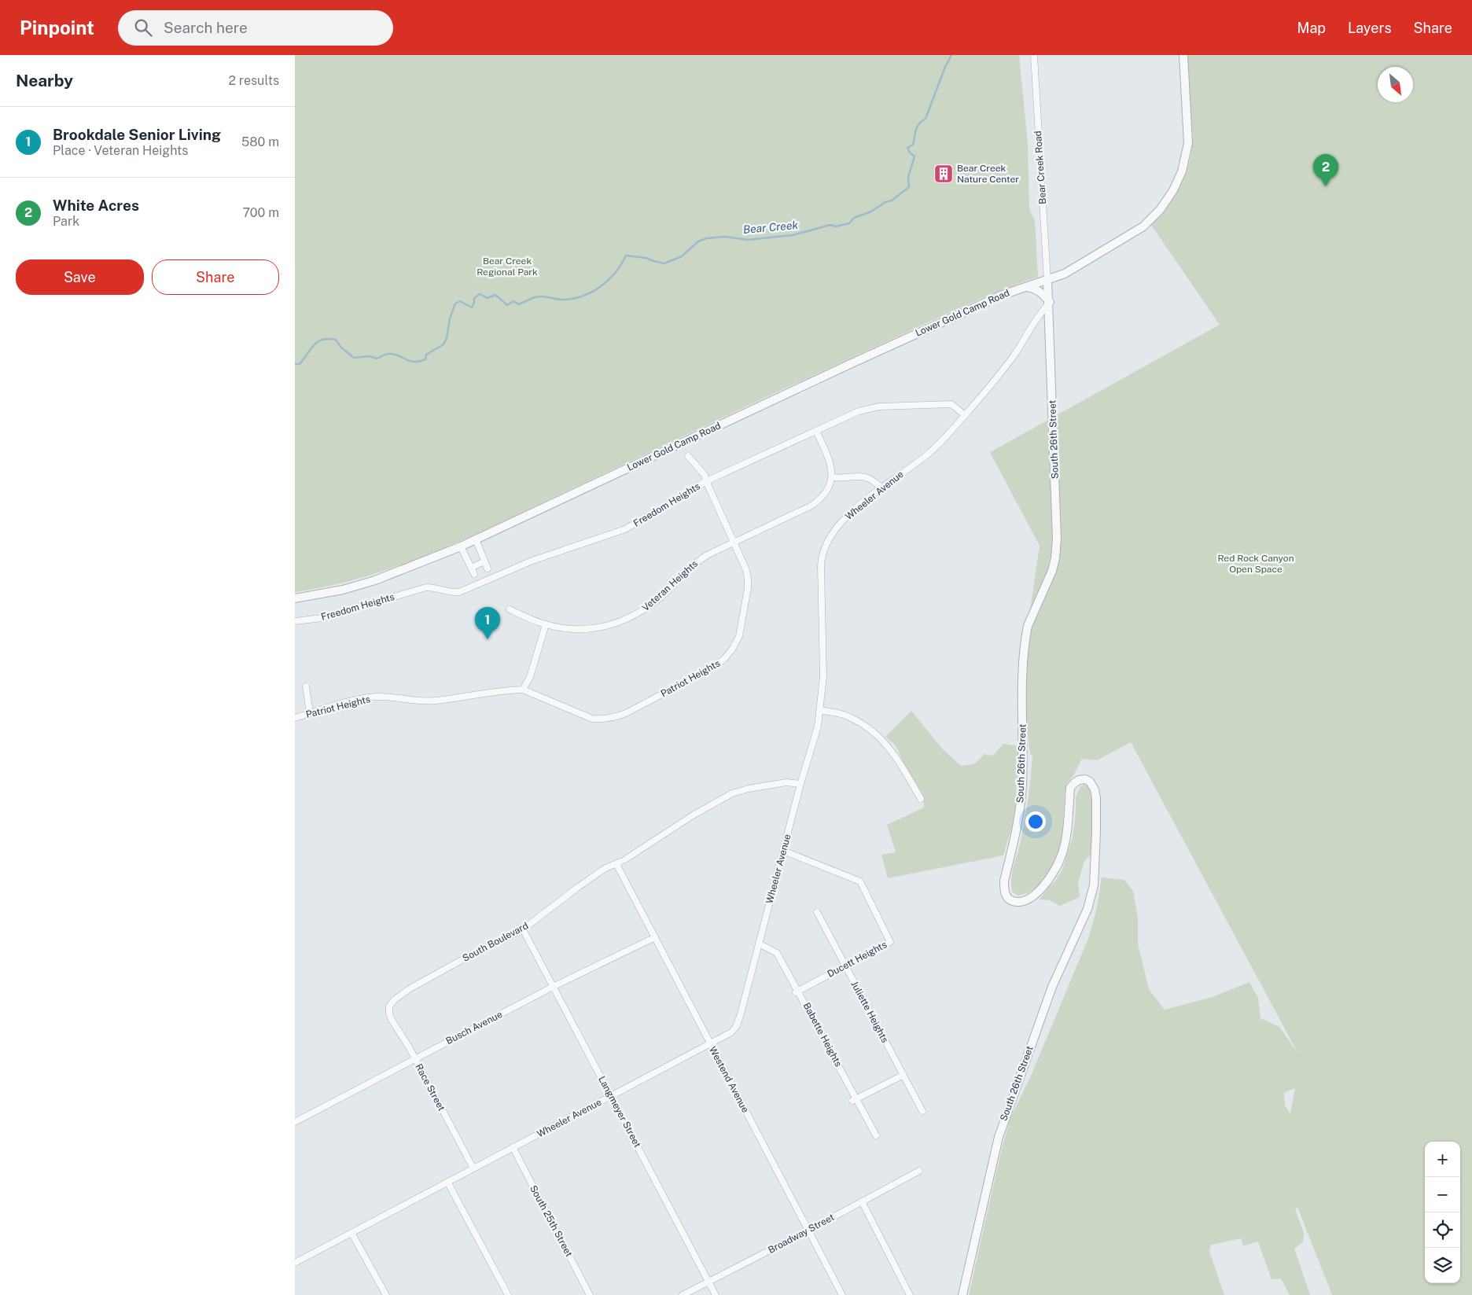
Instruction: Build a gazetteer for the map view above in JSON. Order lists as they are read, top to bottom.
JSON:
{
  "streets": {
    "street": [
      "Bear Creek Road",
      "Lower Gold Camp Road",
      "South 26th Street",
      "Wheeler Avenue",
      "Freedom Heights",
      "Veteran Heights",
      "Patriot Heights",
      "South Boulevard",
      "Ducett Heights",
      "Juliette Heights",
      "Busch Avenue",
      "Babette Heights",
      "Westend Avenue",
      "Race Street",
      "Langmeyer Street",
      "South 25th Street",
      "Broadway Street"
    ]
  },
  "crossings": [
    ["Bear Creek Road", "Lower Gold Camp Road"],
    ["Bear Creek Road", "South 26th Street"],
    ["Lower Gold Camp Road", "South 26th Street"],
    ["South 26th Street", "Wheeler Avenue"],
    ["Wheeler Avenue", "Freedom Heights"],
    ["Wheeler Avenue", "South Boulevard"],
    ["Wheeler Avenue", "Ducett Heights"],
    ["Wheeler Avenue", "Babette Heights"],
    ["Wheeler Avenue", "Westend Avenue"],
    ["Wheeler Avenue", "Race Street"],
    ["Wheeler Avenue", "Langmeyer Street"],
    ["Wheeler Avenue", "South 25th Street"],
    ["Freedom Heights", "Patriot Heights"],
    ["Veteran Heights", "Patriot Heights"],
    ["South Boulevard", "Westend Avenue"],
    ["South Boulevard", "Race Street"],
    ["South Boulevard", "Langmeyer Street"],
    ["Ducett Heights", "Juliette Heights"],
    ["Ducett Heights", "Babette Heights"],
    ["Busch Avenue", "Westend Avenue"],
    ["Busch Avenue", "Race Street"],
    ["Busch Avenue", "Langmeyer Street"],
    ["Westend Avenue", "Broadway Street"],
    ["Langmeyer Street", "Broadway Street"]
  ],
  "water": ["Bear Creek"],
  "parks": ["Bear Creek Regional Park", "Red Rock Canyon Open Space"],
  "places": {
    "building": ["Bear Creek Nature Center"]
  },
  "north": "bottom right",
  "page": {
    "header": "Pinpoint",
    "search": "Search here",
    "nav": ["Map", "Layers", "Share"],
    "heading": ["Nearby", "2 results"],
    "list": [
      {
        "mark": "1",
        "name": "Brookdale Senior Living",
        "note": "Place · Veteran Heights",
        "value": "580 m"
      },
      {
        "mark": "2",
        "name": "White Acres",
        "note": "Park",
        "value": "700 m"
      }
    ],
    "pins": ["2", "1"],
    "buttons": ["Save", "Share"],
    "map_buttons": ["+", "−"]
  }
}
